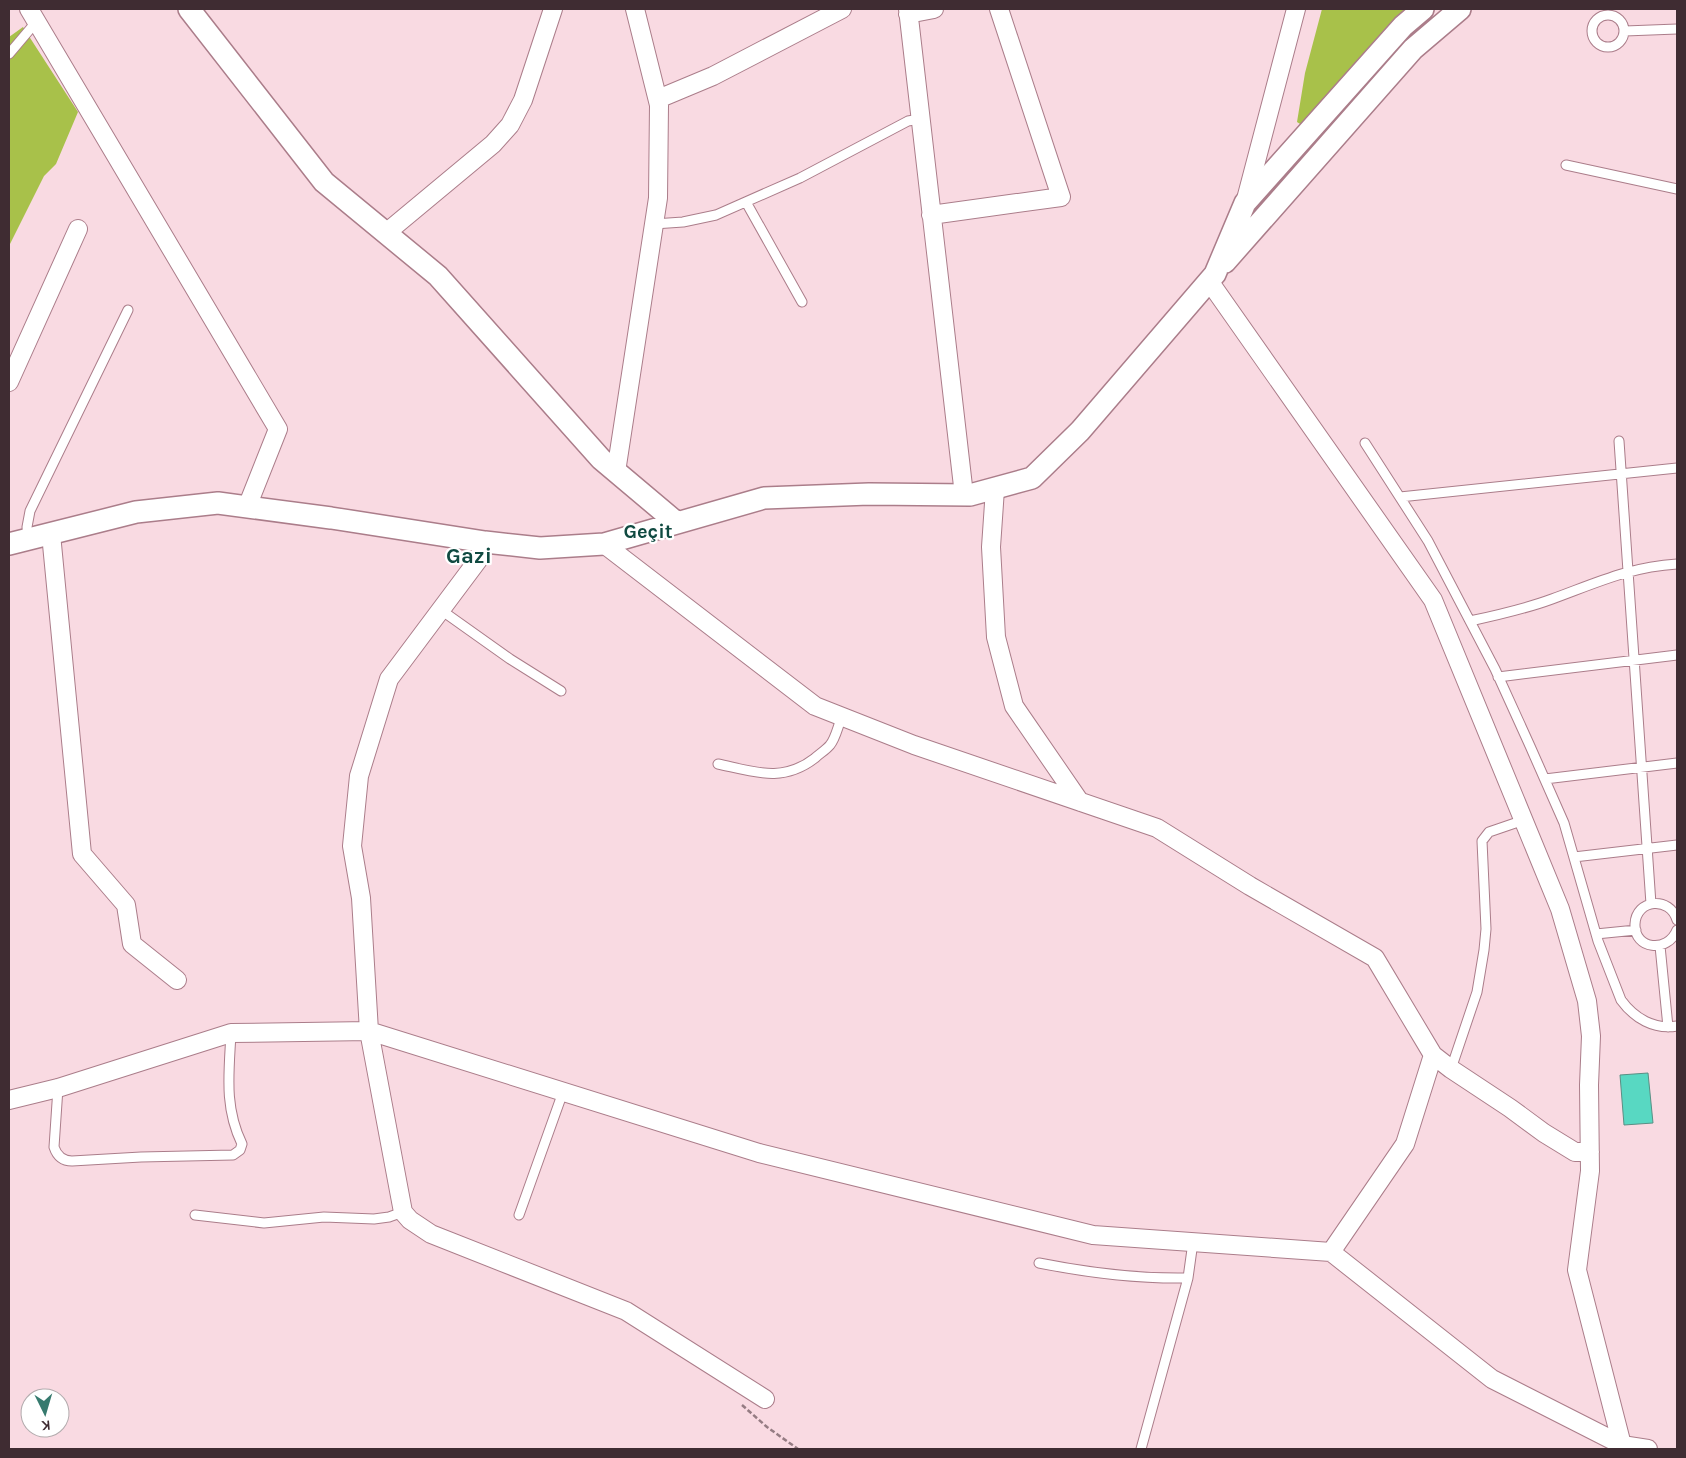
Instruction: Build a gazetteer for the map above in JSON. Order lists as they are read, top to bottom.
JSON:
{
  "districts": ["Geçit", "Gazi"],
  "north": "bottom"
}
